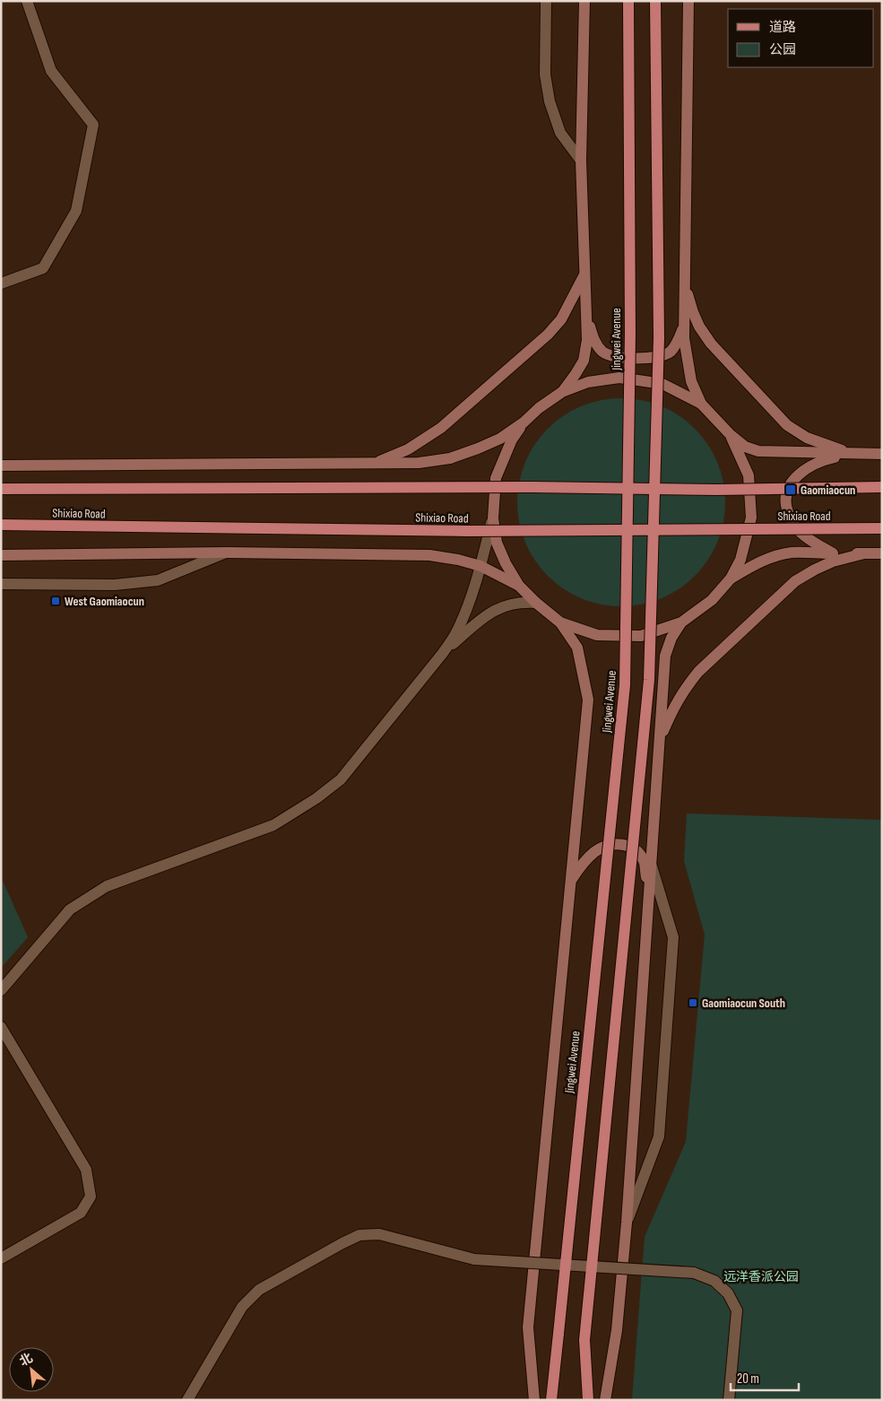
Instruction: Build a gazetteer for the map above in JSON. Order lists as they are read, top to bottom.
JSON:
{
  "streets": {
    "main road": ["Jingwei Avenue", "Shixiao Road"]
  },
  "parks": ["远洋香派公园"],
  "places": {
    "transit": ["Gaomiaocun", "West Gaomiaocun", "Gaomiaocun South"]
  },
  "legend": ["道路", "公园"],
  "scale_bar": "20 m",
  "north": "top left"
}
